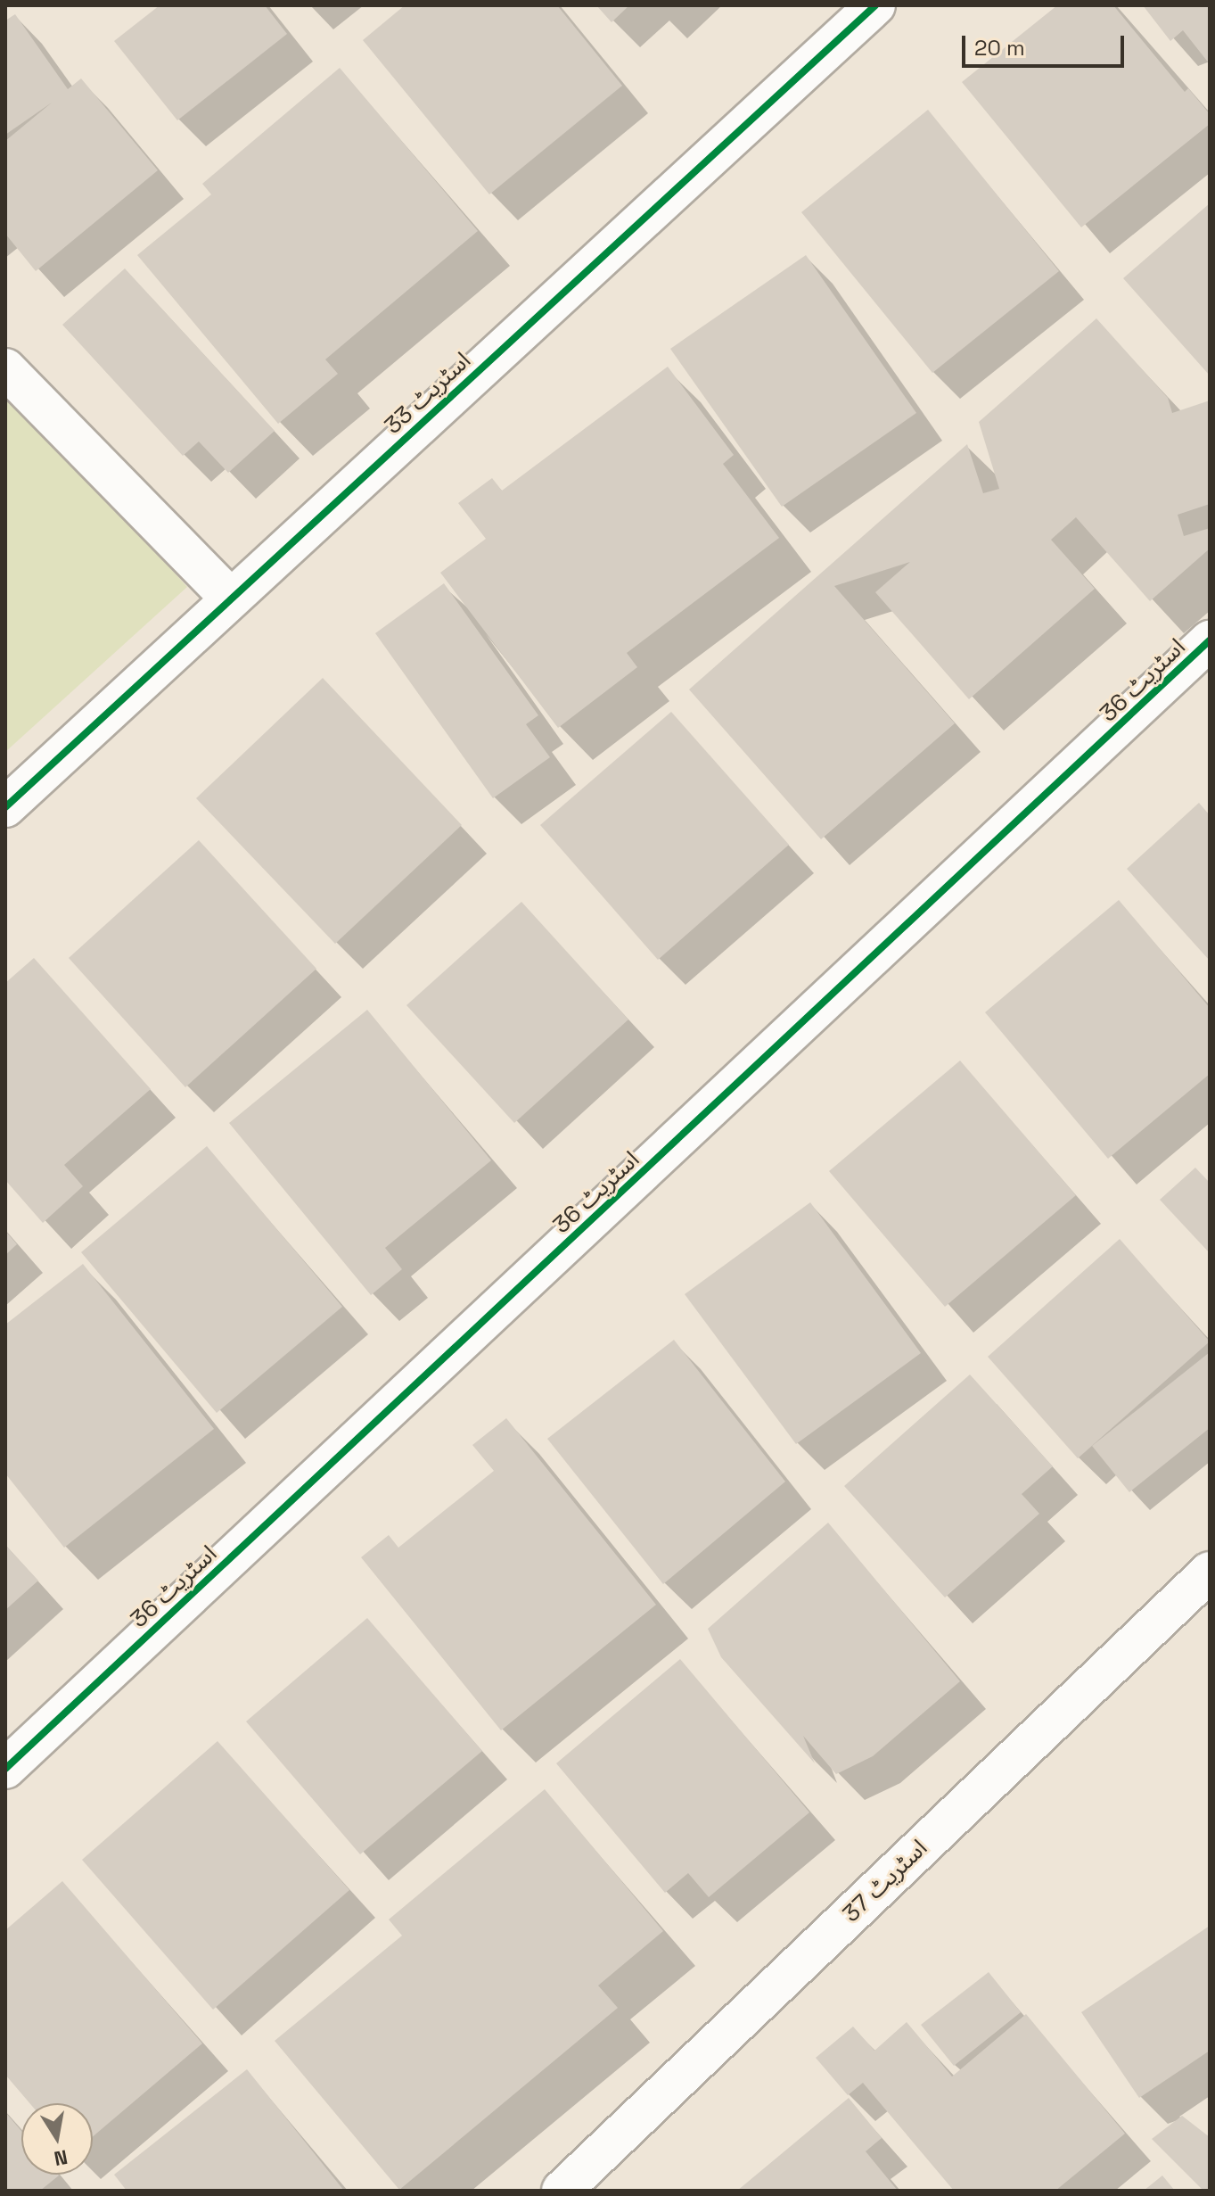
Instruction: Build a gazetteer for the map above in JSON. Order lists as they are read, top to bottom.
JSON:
{
  "streets": {
    "street": ["اسٹریٹ 33", "اسٹریٹ 36", "اسٹریٹ 37"]
  },
  "scale_bar": "20 m",
  "north": "bottom"
}
